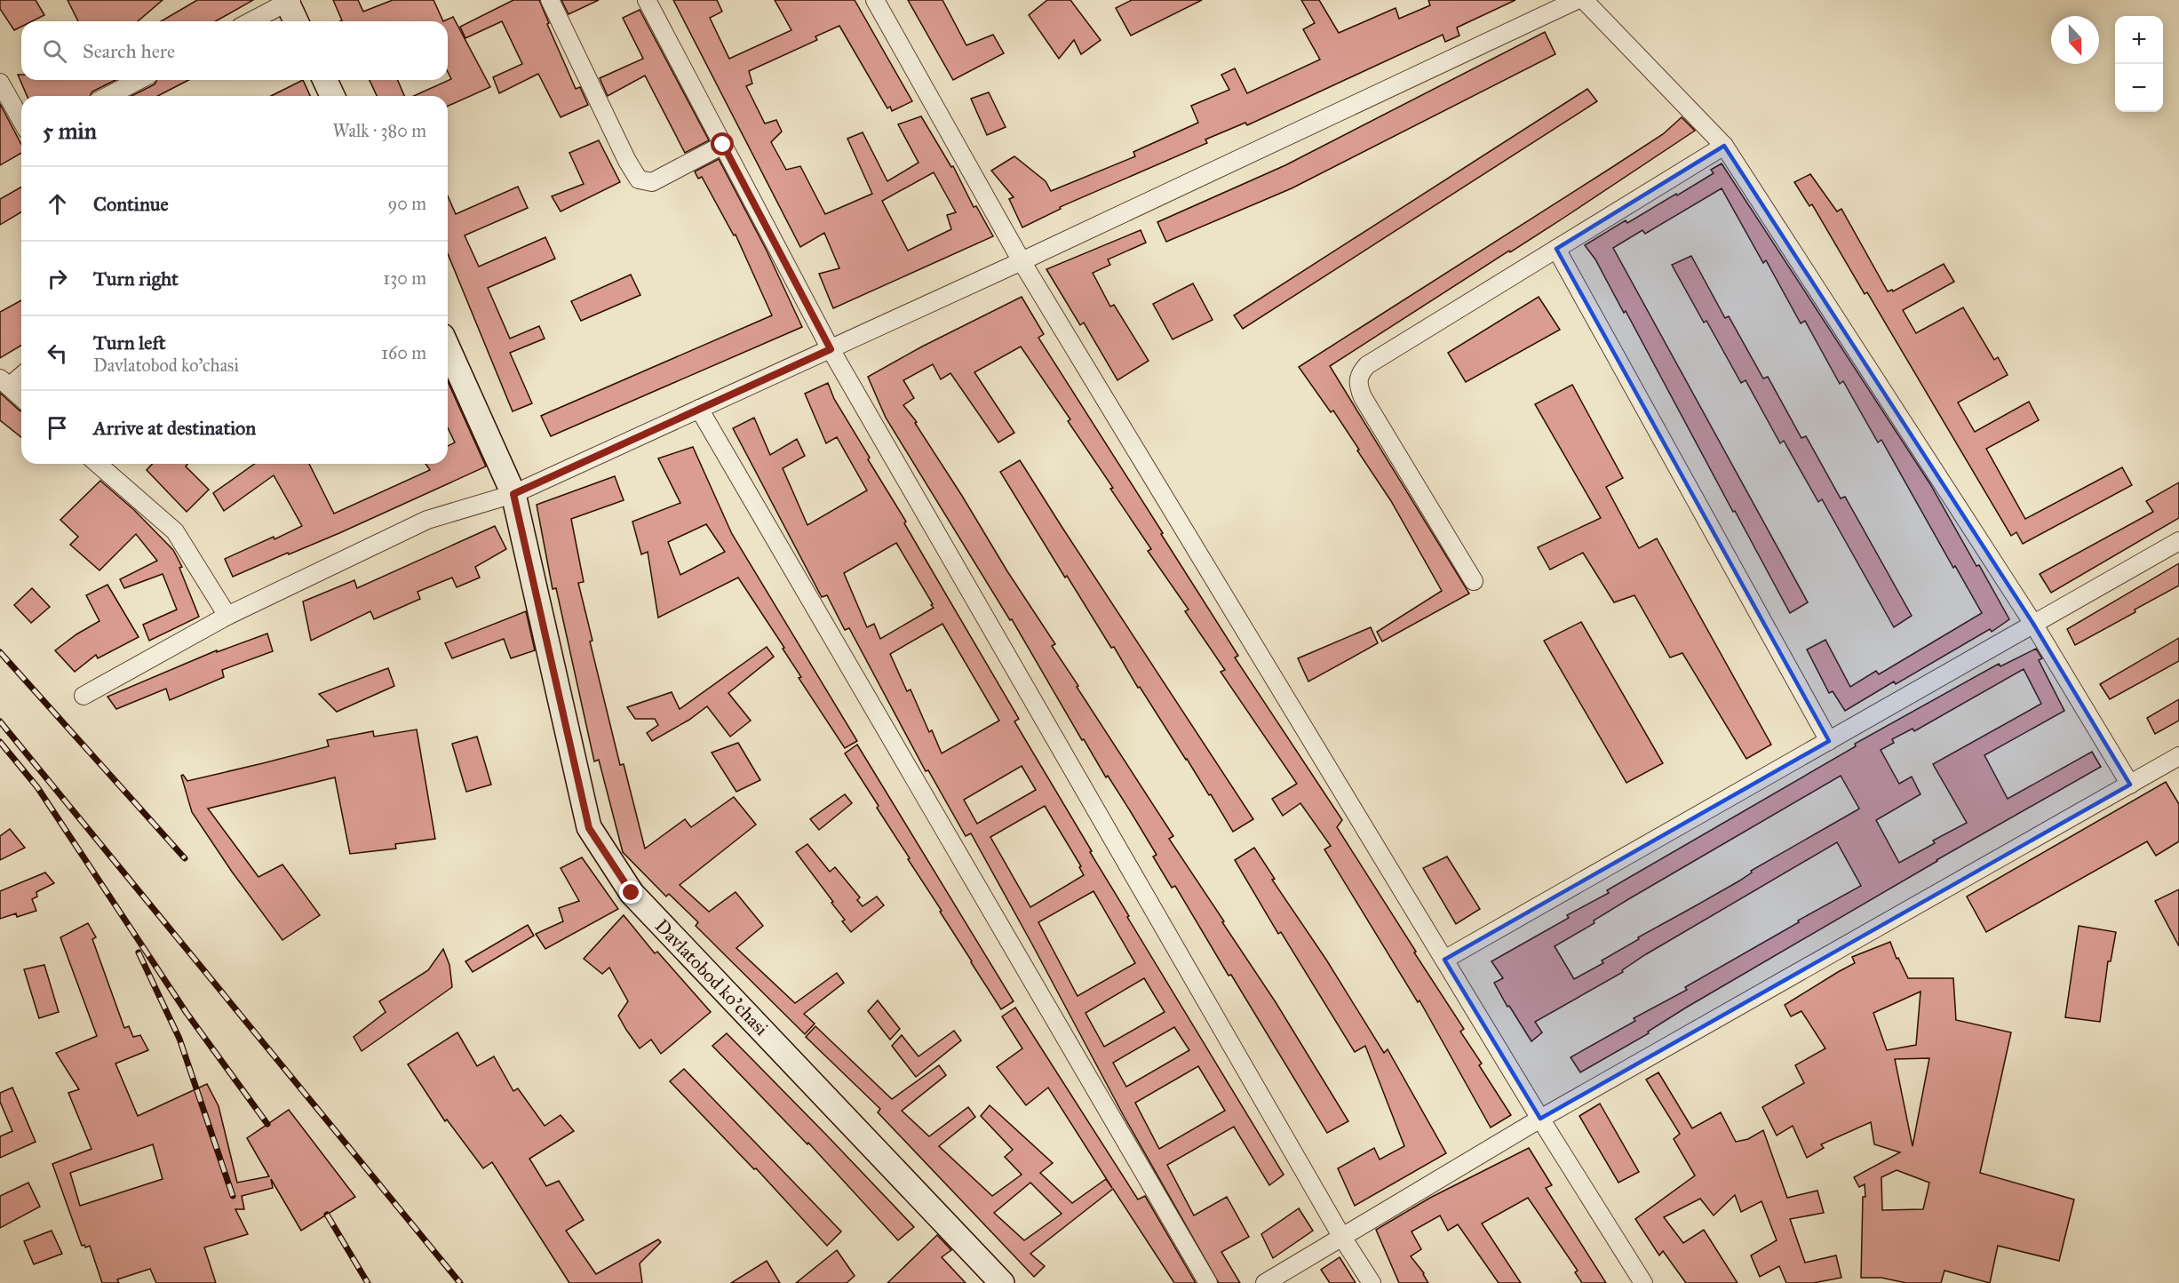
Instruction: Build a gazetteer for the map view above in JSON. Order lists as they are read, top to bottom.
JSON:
{
  "streets": {
    "street": ["Davlatobod ko'chasi"]
  },
  "north": "bottom",
  "page": {
    "map_buttons": ["+", "−"],
    "search": "Search here",
    "heading": ["5 min", "Walk · 380 m"],
    "list": [
      ["Continue", "90 m"],
      ["Turn right", "130 m"],
      ["Turn left", "Davlatobod ko'chasi", "160 m"],
      "Arrive at destination"
    ]
  }
}
